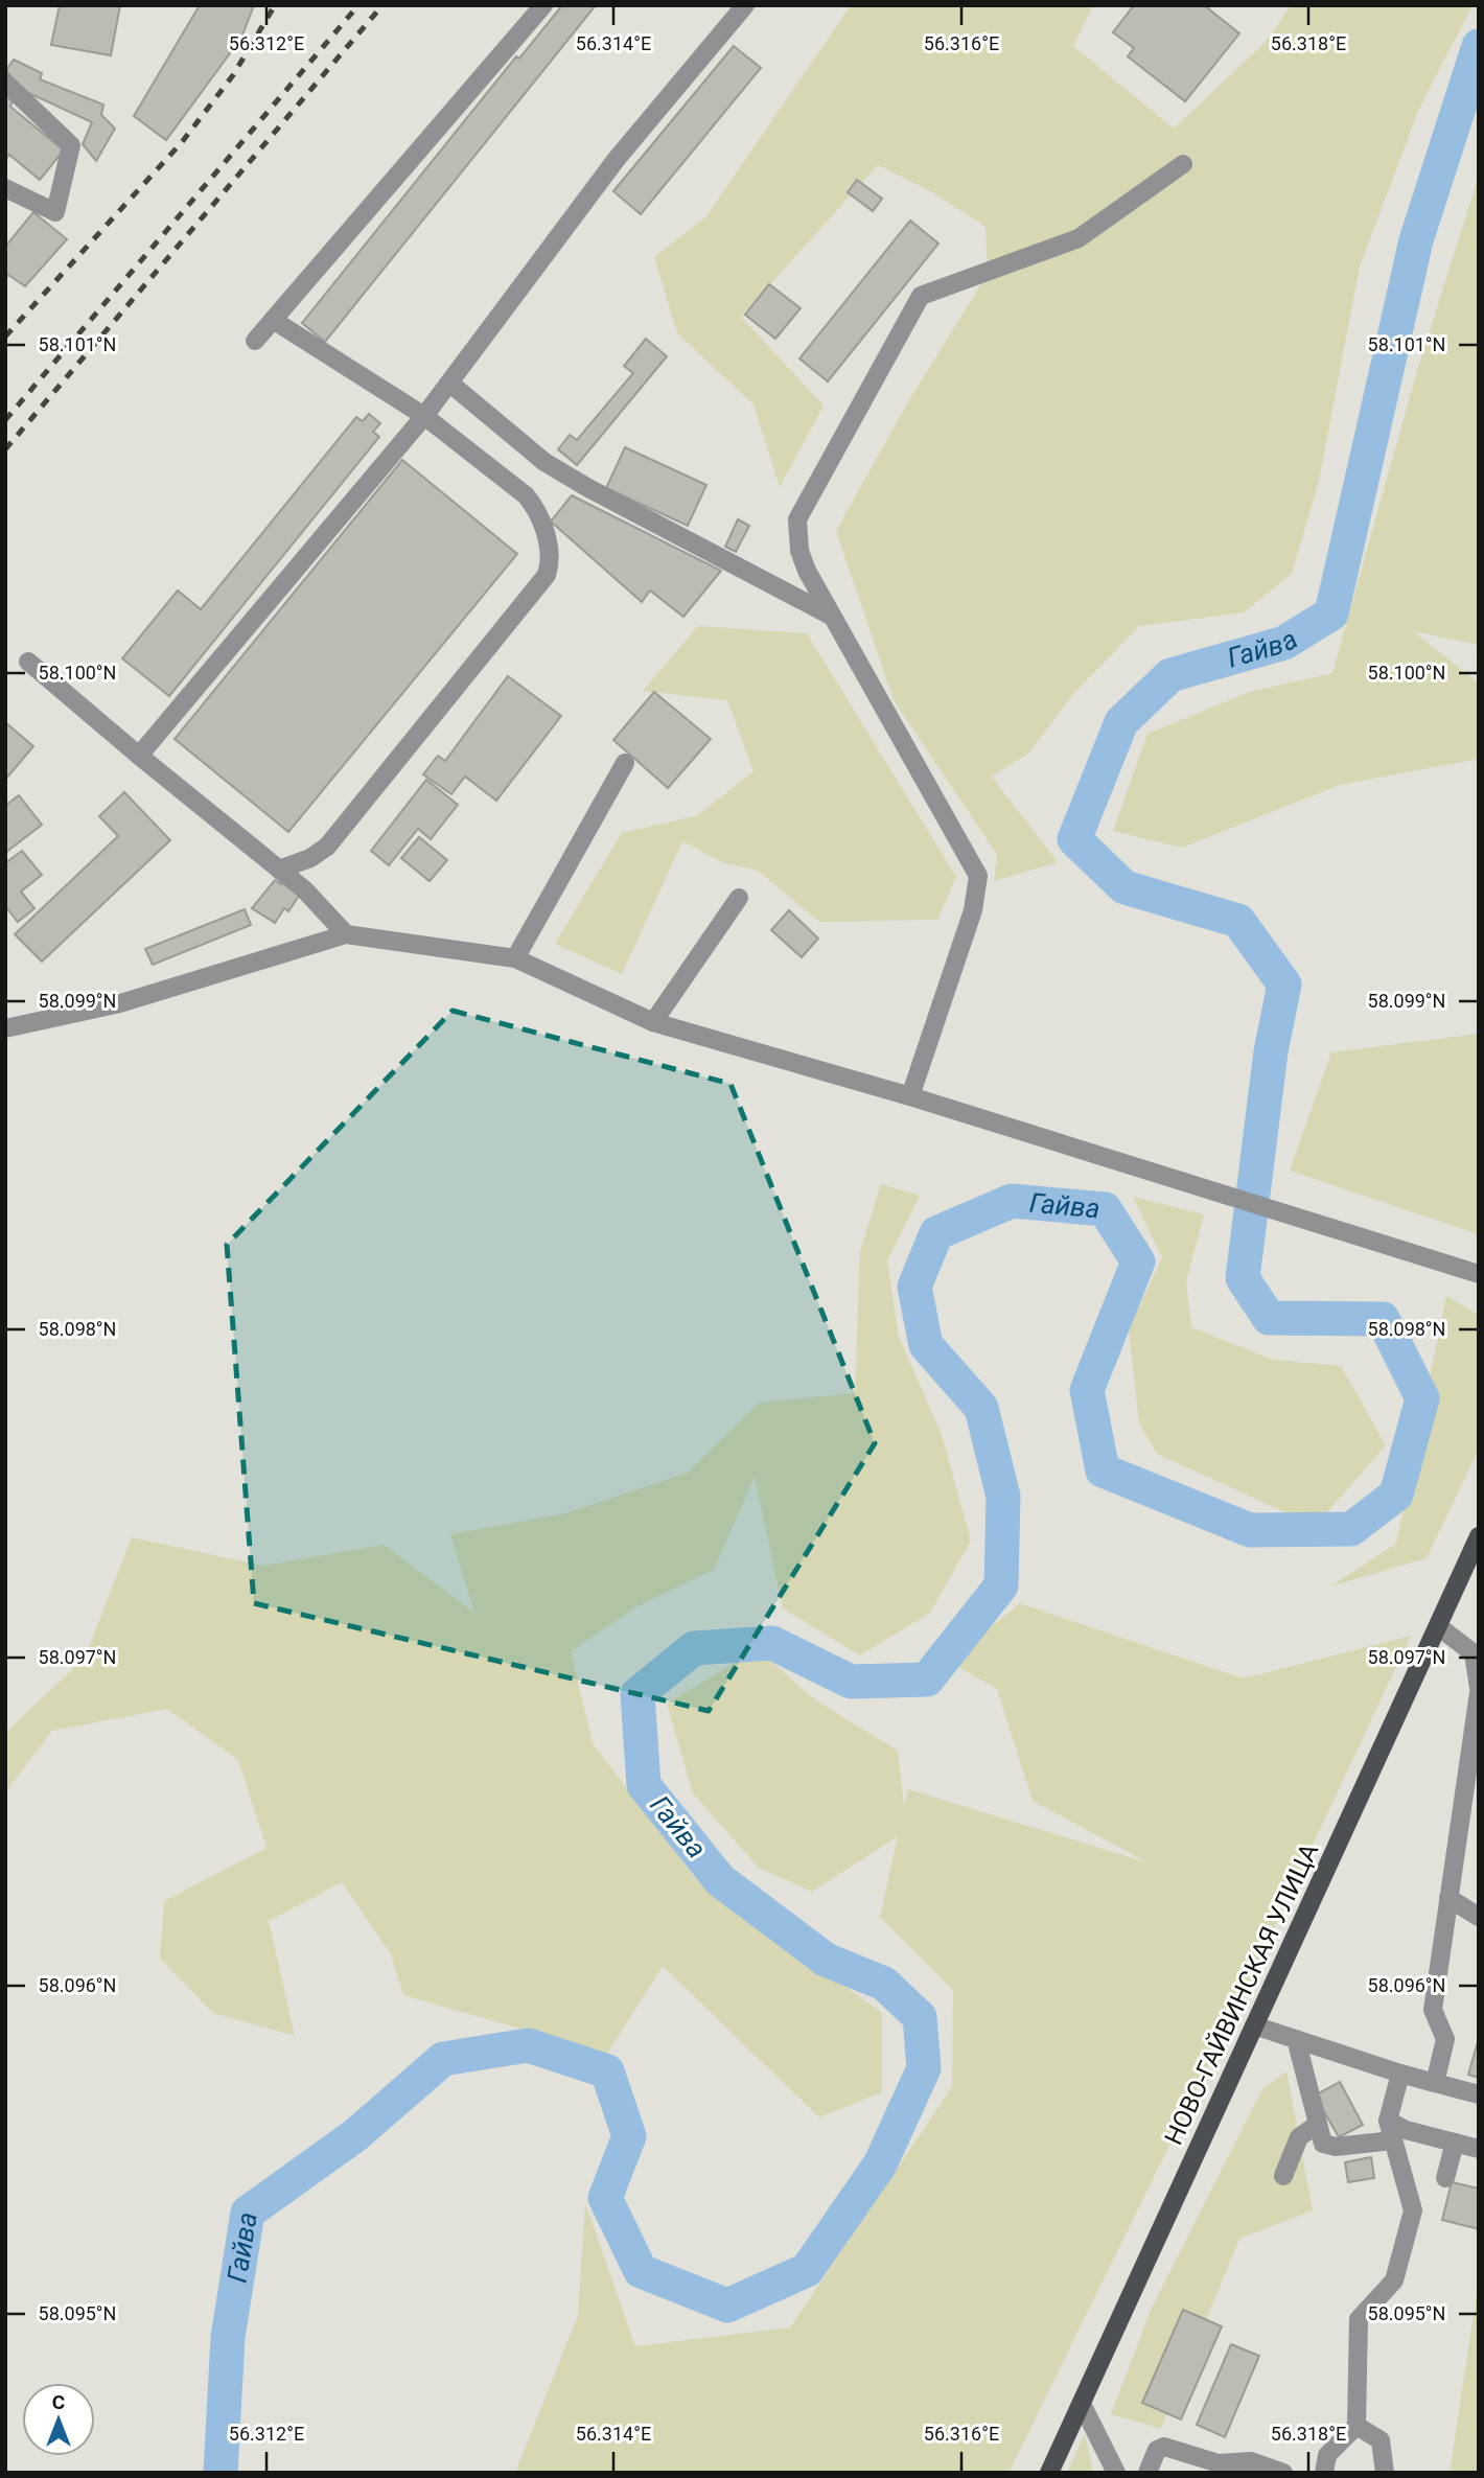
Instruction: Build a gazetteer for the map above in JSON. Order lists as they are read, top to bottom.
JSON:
{
  "streets": {
    "main road": ["НОВО-ГАЙВИНСКАЯ УЛИЦА"]
  },
  "water": ["Гайва"],
  "north": "top",
  "coordinates": [
    "56.312°E",
    "56.314°E",
    "56.316°E",
    "56.318°E",
    "58.101°N",
    "58.100°N",
    "58.099°N",
    "58.098°N",
    "58.097°N",
    "58.096°N",
    "58.095°N"
  ]
}
